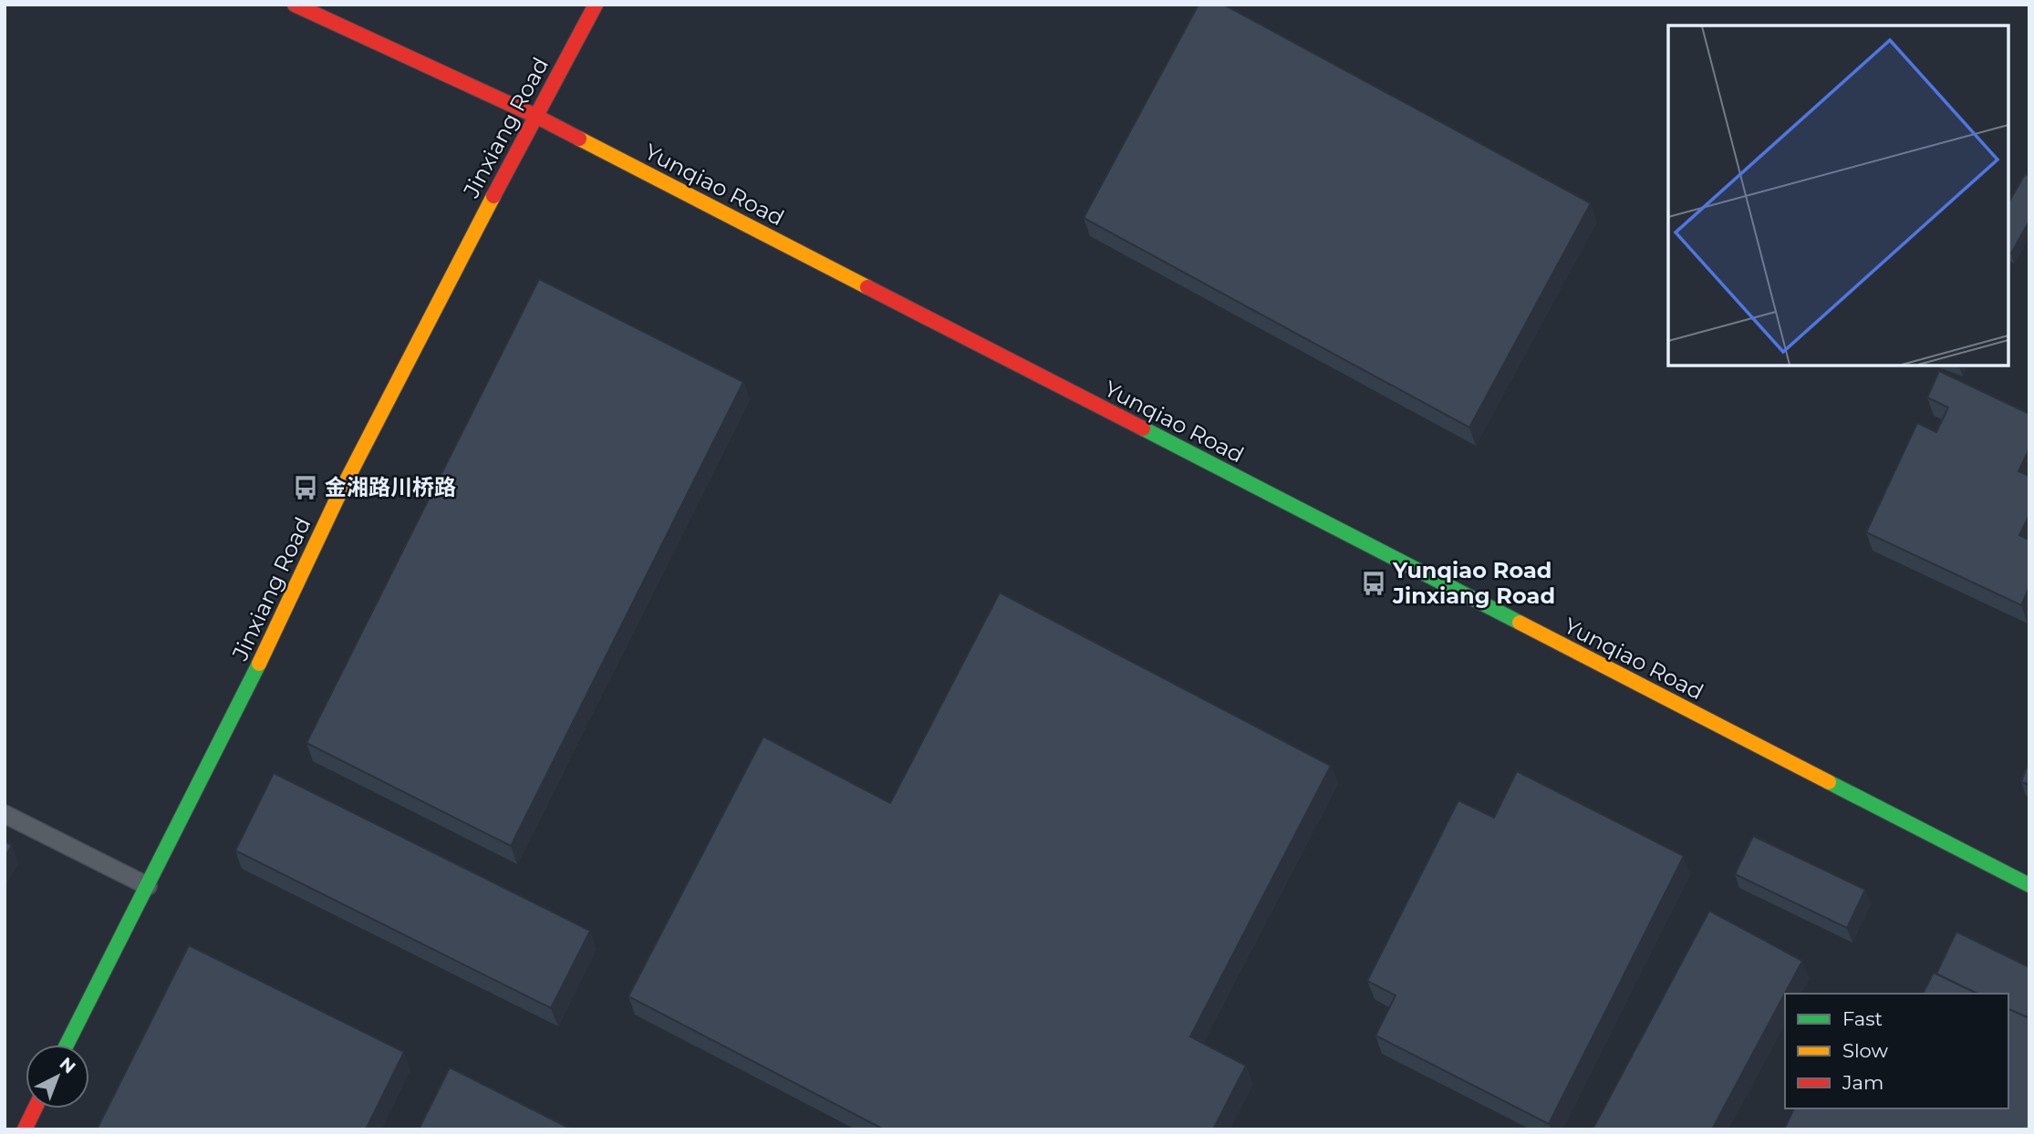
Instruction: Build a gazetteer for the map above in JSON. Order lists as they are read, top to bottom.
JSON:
{
  "streets": {
    "street": ["Jinxiang Road", "Yunqiao Road"]
  },
  "crossings": [
    ["Jinxiang Road", "Yunqiao Road"]
  ],
  "places": {
    "bus stop": ["金湘路川桥路", "Yunqiao Road Jinxiang Road"]
  },
  "legend": ["Fast", "Slow", "Jam"],
  "north": "top right"
}
